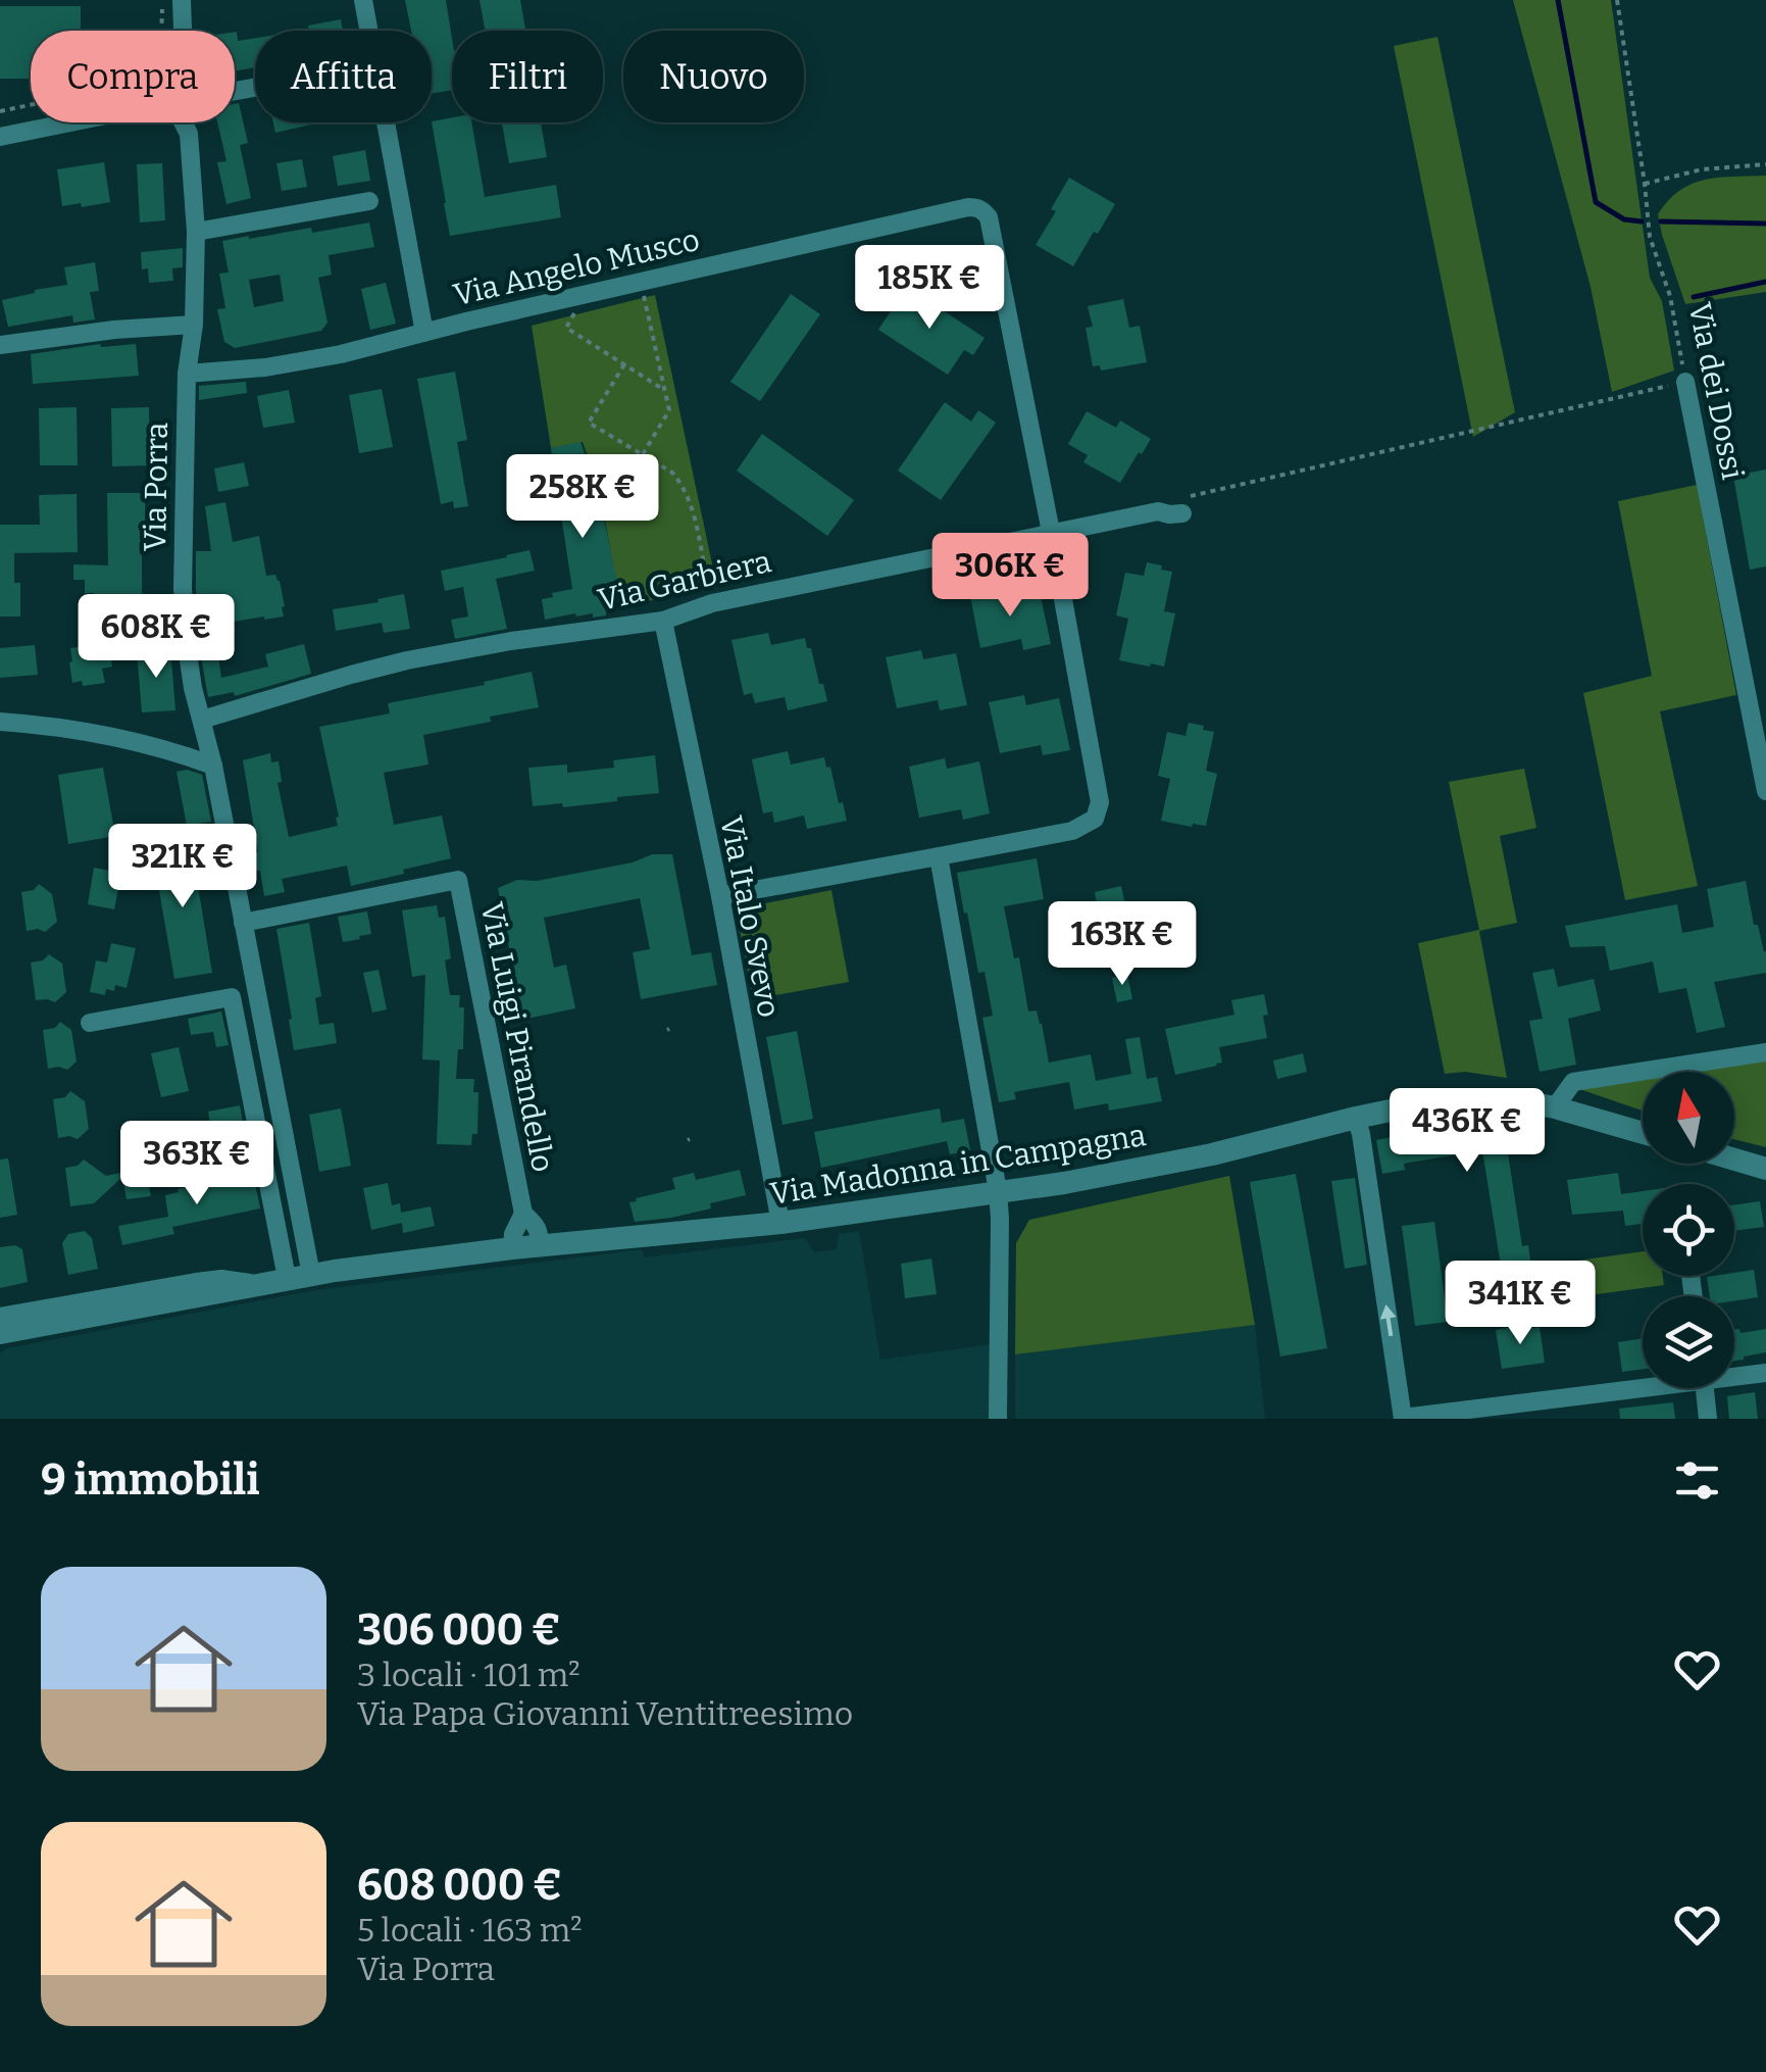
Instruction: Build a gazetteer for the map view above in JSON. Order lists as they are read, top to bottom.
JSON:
{
  "streets": {
    "street": [
      "Via Angelo Musco",
      "Via dei Dossi",
      "Via Porra",
      "Via Garbiera",
      "Via Italo Svevo",
      "Via Luigi Pirandello",
      "Via Madonna in Campagna"
    ]
  },
  "crossings": [
    ["Via Angelo Musco", "Via Porra"],
    ["Via Angelo Musco", "Via Garbiera"],
    ["Via Porra", "Via Garbiera"],
    ["Via Porra", "Via Luigi Pirandello"],
    ["Via Porra", "Via Madonna in Campagna"],
    ["Via Garbiera", "Via Italo Svevo"],
    ["Via Italo Svevo", "Via Madonna in Campagna"],
    ["Via Luigi Pirandello", "Via Madonna in Campagna"]
  ],
  "north": "top",
  "page": {
    "chip": [
      "Compra",
      "Affitta",
      "Filtri",
      "Nuovo"
    ],
    "price": [
      "185K €",
      "258K €",
      "306K €",
      "608K €",
      "321K €",
      "163K €",
      "436K €",
      "363K €",
      "341K €"
    ],
    "heading": "9 immobili",
    "list": [
      {
        "name": "306 000 €",
        "note": "3 locali · 101 m² · Via Papa Giovanni Ventitreesimo"
      },
      {
        "name": "608 000 €",
        "note": "5 locali · 163 m² · Via Porra"
      }
    ]
  }
}
